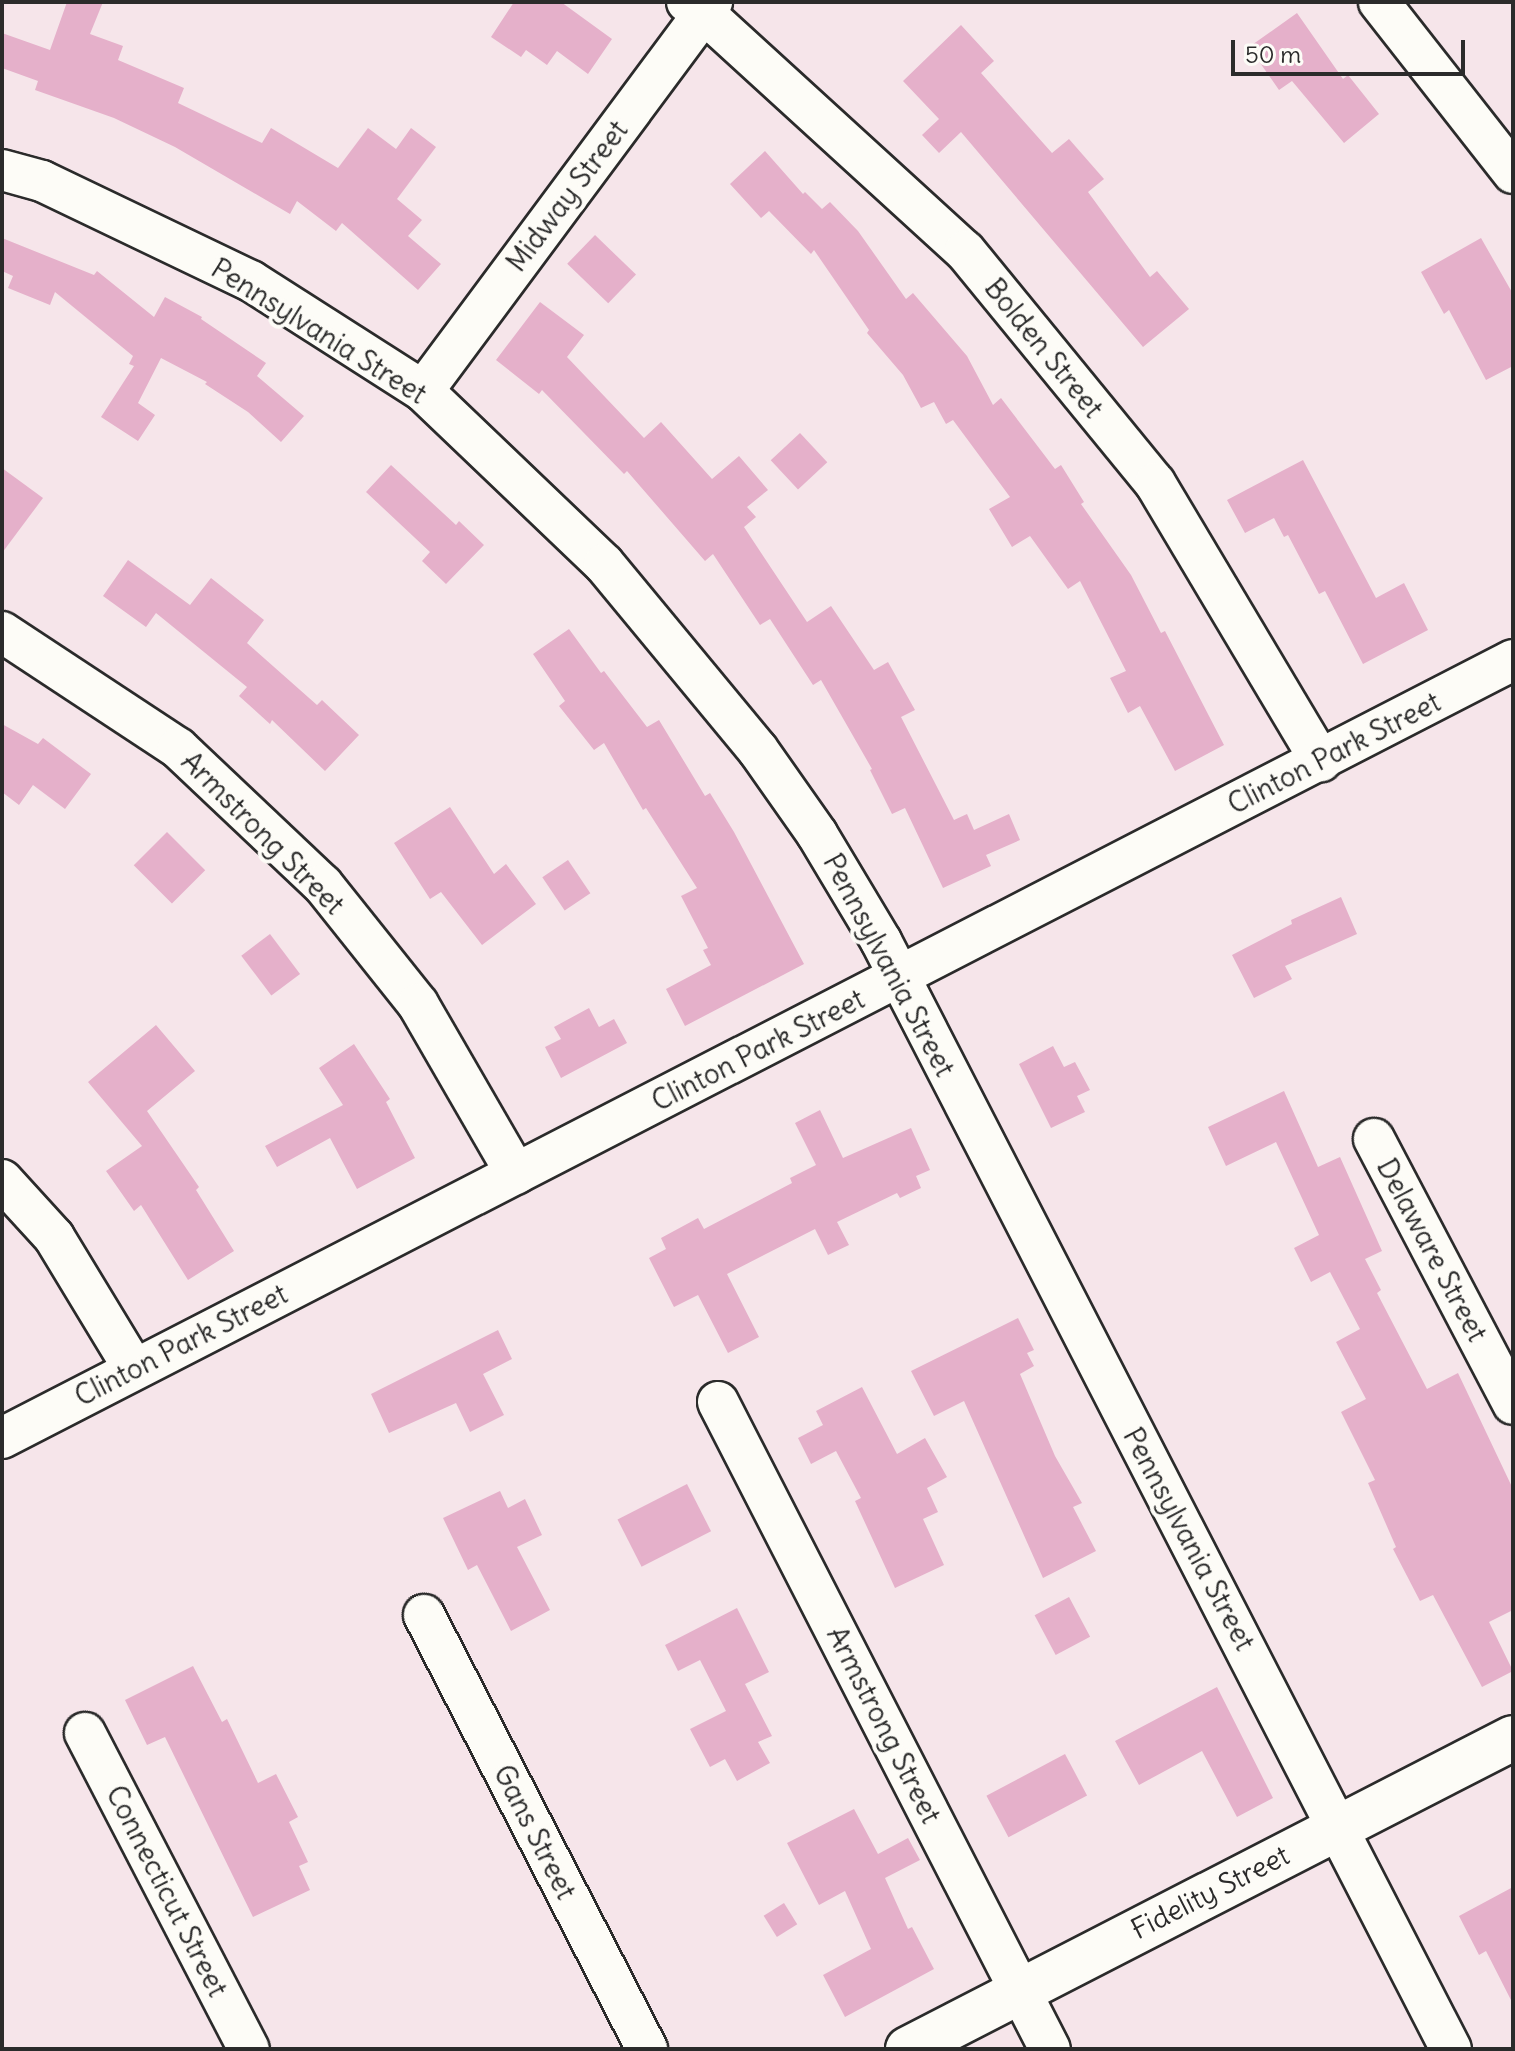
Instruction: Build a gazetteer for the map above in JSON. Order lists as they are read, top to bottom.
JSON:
{
  "streets": {
    "main road": ["Fidelity Street"],
    "street": [
      "Midway Street",
      "Pennsylvania Street",
      "Bolden Street",
      "Clinton Park Street",
      "Armstrong Street",
      "Delaware Street",
      "Gans Street",
      "Connecticut Street"
    ]
  },
  "crossings": [
    ["Midway Street", "Pennsylvania Street"],
    ["Midway Street", "Bolden Street"],
    ["Pennsylvania Street", "Clinton Park Street"],
    ["Pennsylvania Street", "Fidelity Street"],
    ["Bolden Street", "Clinton Park Street"],
    ["Clinton Park Street", "Armstrong Street"],
    ["Armstrong Street", "Fidelity Street"]
  ],
  "scale_bar": "50 m"
}
